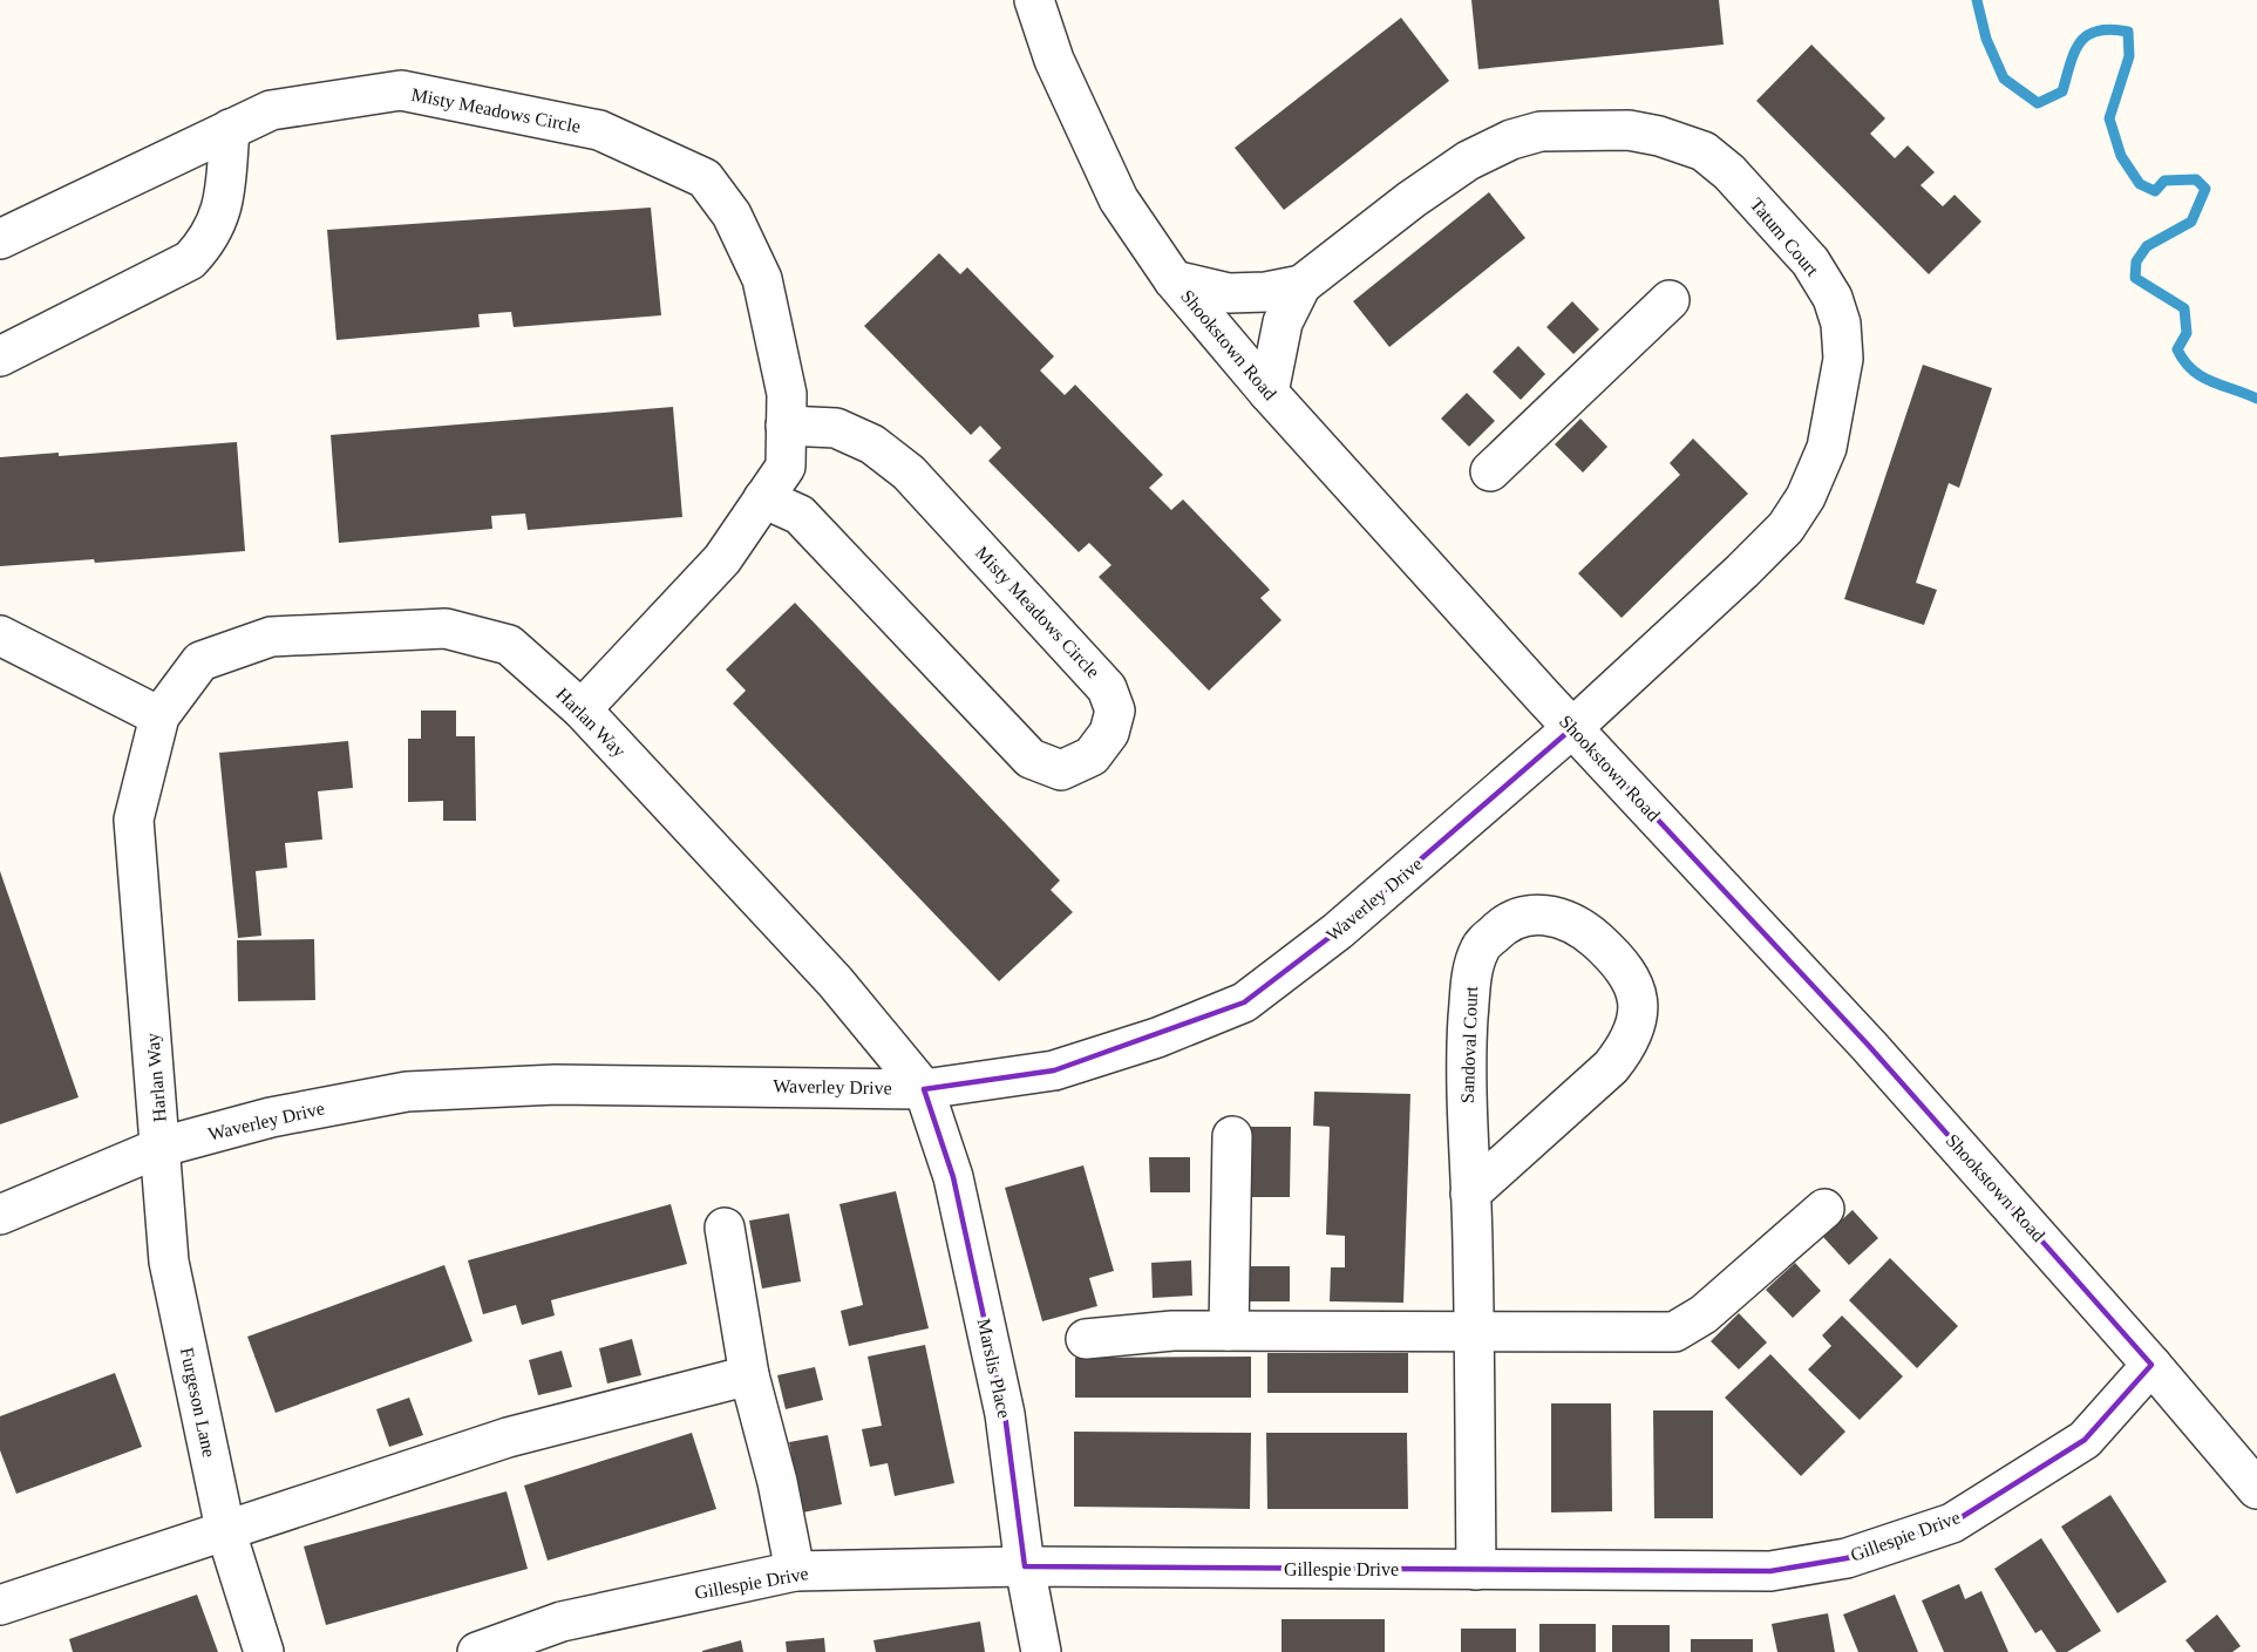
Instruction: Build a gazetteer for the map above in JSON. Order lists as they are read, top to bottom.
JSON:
{
  "streets": {
    "street": [
      "Misty Meadows Circle",
      "Tatum Court",
      "Shookstown Road",
      "Harlan Way",
      "Waverley Drive",
      "Sandoval Court",
      "Marslis Place",
      "Furgeson Lane",
      "Gillespie Drive"
    ]
  },
  "crossings": [
    ["Misty Meadows Circle", "Harlan Way"],
    ["Tatum Court", "Shookstown Road"],
    ["Tatum Court", "Waverley Drive"],
    ["Shookstown Road", "Waverley Drive"],
    ["Shookstown Road", "Gillespie Drive"],
    ["Harlan Way", "Waverley Drive"],
    ["Harlan Way", "Marslis Place"],
    ["Harlan Way", "Furgeson Lane"],
    ["Waverley Drive", "Marslis Place"],
    ["Waverley Drive", "Furgeson Lane"],
    ["Sandoval Court", "Gillespie Drive"],
    ["Marslis Place", "Gillespie Drive"]
  ]
}
